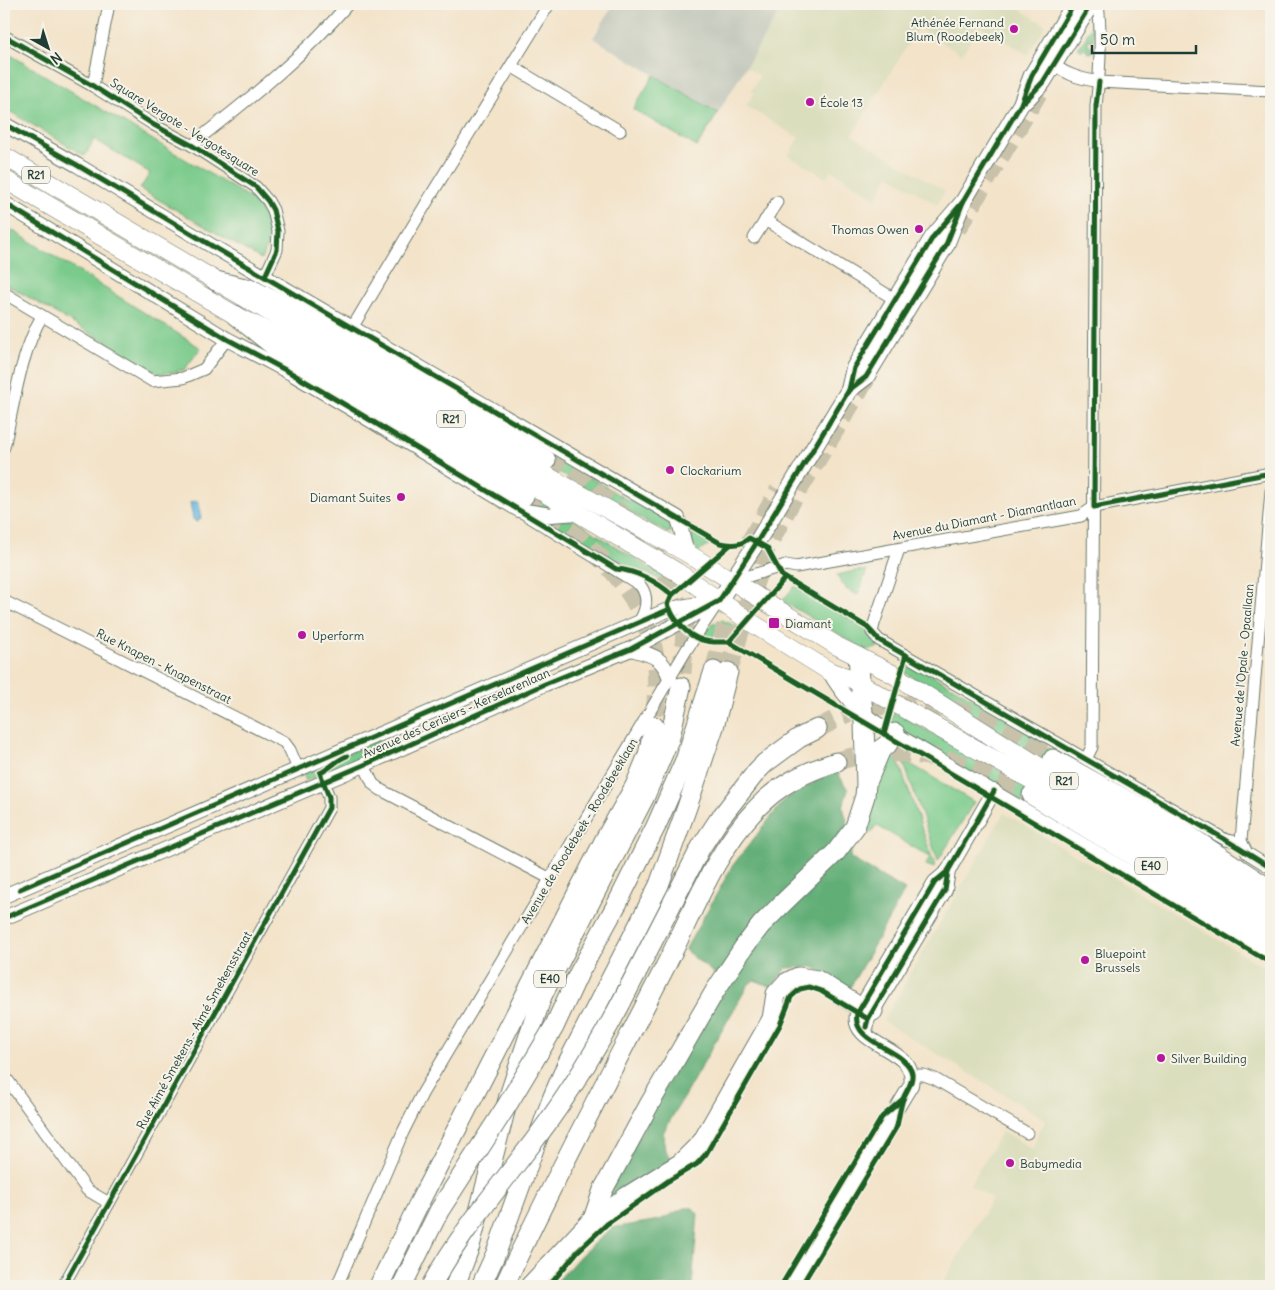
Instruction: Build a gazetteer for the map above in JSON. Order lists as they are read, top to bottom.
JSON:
{
  "streets": {
    "highway": ["E40"],
    "main road": ["R21", "Avenue de Roodebeek - Roodebeeklaan"],
    "street": [
      "Square Vergote - Vergotesquare",
      "Avenue du Diamant - Diamantlaan",
      "Avenue de l'Opale - Opaallaan",
      "Rue Knapen - Knapenstraat",
      "Avenue des Cerisiers - Kerselarenlaan",
      "Rue Aimé Smekens - Aimé Smekensstraat"
    ]
  },
  "crossings": [
    ["R21", "Avenue du Diamant - Diamantlaan"],
    ["R21", "Avenue des Cerisiers - Kerselarenlaan"],
    ["R21", "Avenue de Roodebeek - Roodebeeklaan"],
    ["Avenue du Diamant - Diamantlaan", "Avenue de Roodebeek - Roodebeeklaan"],
    ["Rue Knapen - Knapenstraat", "Avenue des Cerisiers - Kerselarenlaan"],
    ["Avenue des Cerisiers - Kerselarenlaan", "Avenue de Roodebeek - Roodebeeklaan"],
    ["Avenue des Cerisiers - Kerselarenlaan", "Rue Aimé Smekens - Aimé Smekensstraat"],
    ["Avenue de Roodebeek - Roodebeeklaan", "E40"]
  ],
  "places": {
    "other": [
      "Athénée Fernand Blum (Roodebeek)",
      "École 13",
      "Thomas Owen",
      "Clockarium",
      "Diamant Suites",
      "Uperform",
      "Bluepoint Brussels",
      "Silver Building",
      "Babymedia"
    ],
    "transit": ["Diamant"]
  },
  "scale_bar": "50 m",
  "north": "bottom right"
}
